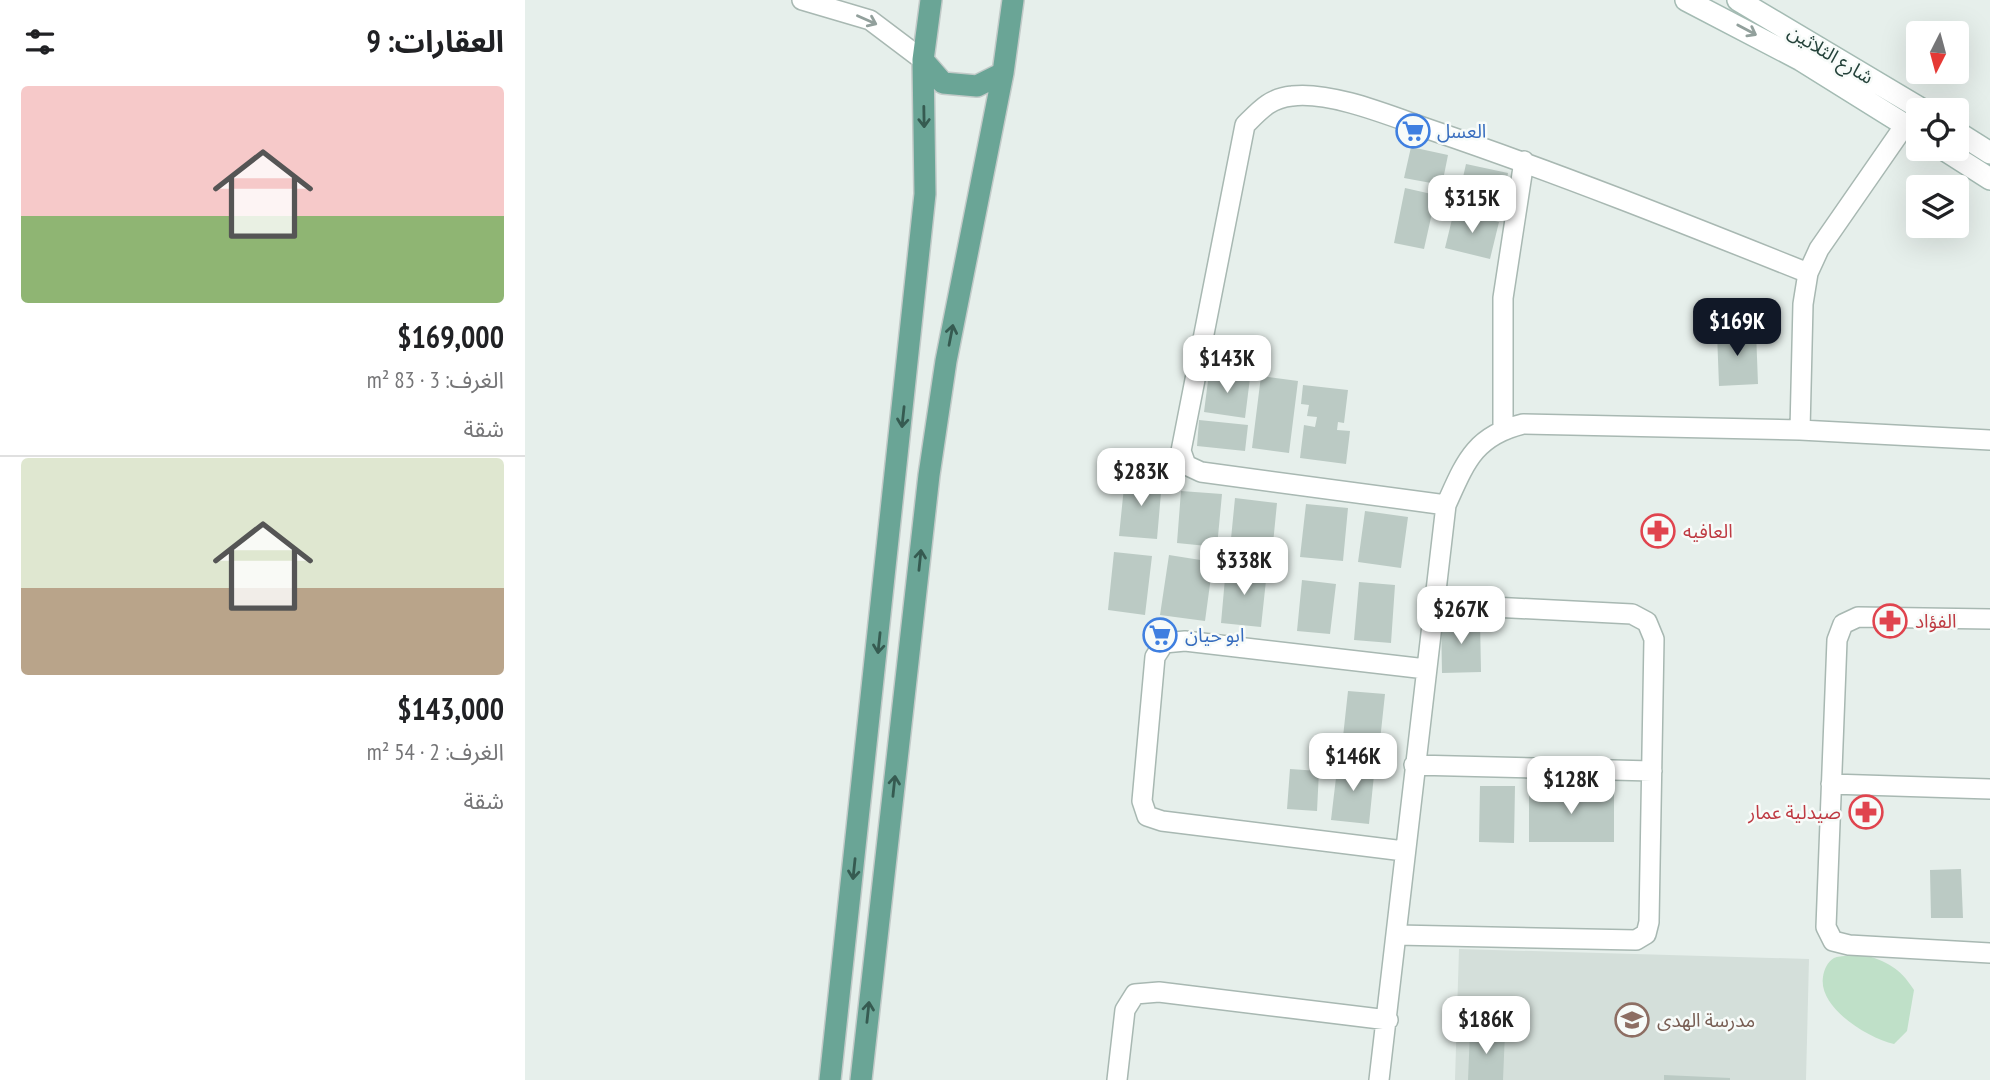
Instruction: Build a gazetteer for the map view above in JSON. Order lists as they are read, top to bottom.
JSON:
{
  "streets": {
    "main road": ["شارع الثلاثين"]
  },
  "places": {
    "supermarket": ["العسل", "ابو حيان"],
    "pharmacy": ["العافيه", "الفؤاد", "صيدلية عمار"],
    "school or university": ["مدرسة الهدى"]
  },
  "north": "bottom",
  "page": {
    "heading": "العقارات: 9",
    "list": [
      {
        "name": "$169,000",
        "note": "الغرف: 3 · 83 m² · شقة"
      },
      {
        "name": "$143,000",
        "note": "الغرف: 2 · 54 m² · شقة"
      }
    ],
    "price": [
      "$315K",
      "$169K",
      "$143K",
      "$283K",
      "$338K",
      "$267K",
      "$146K",
      "$128K",
      "$186K"
    ]
  }
}
